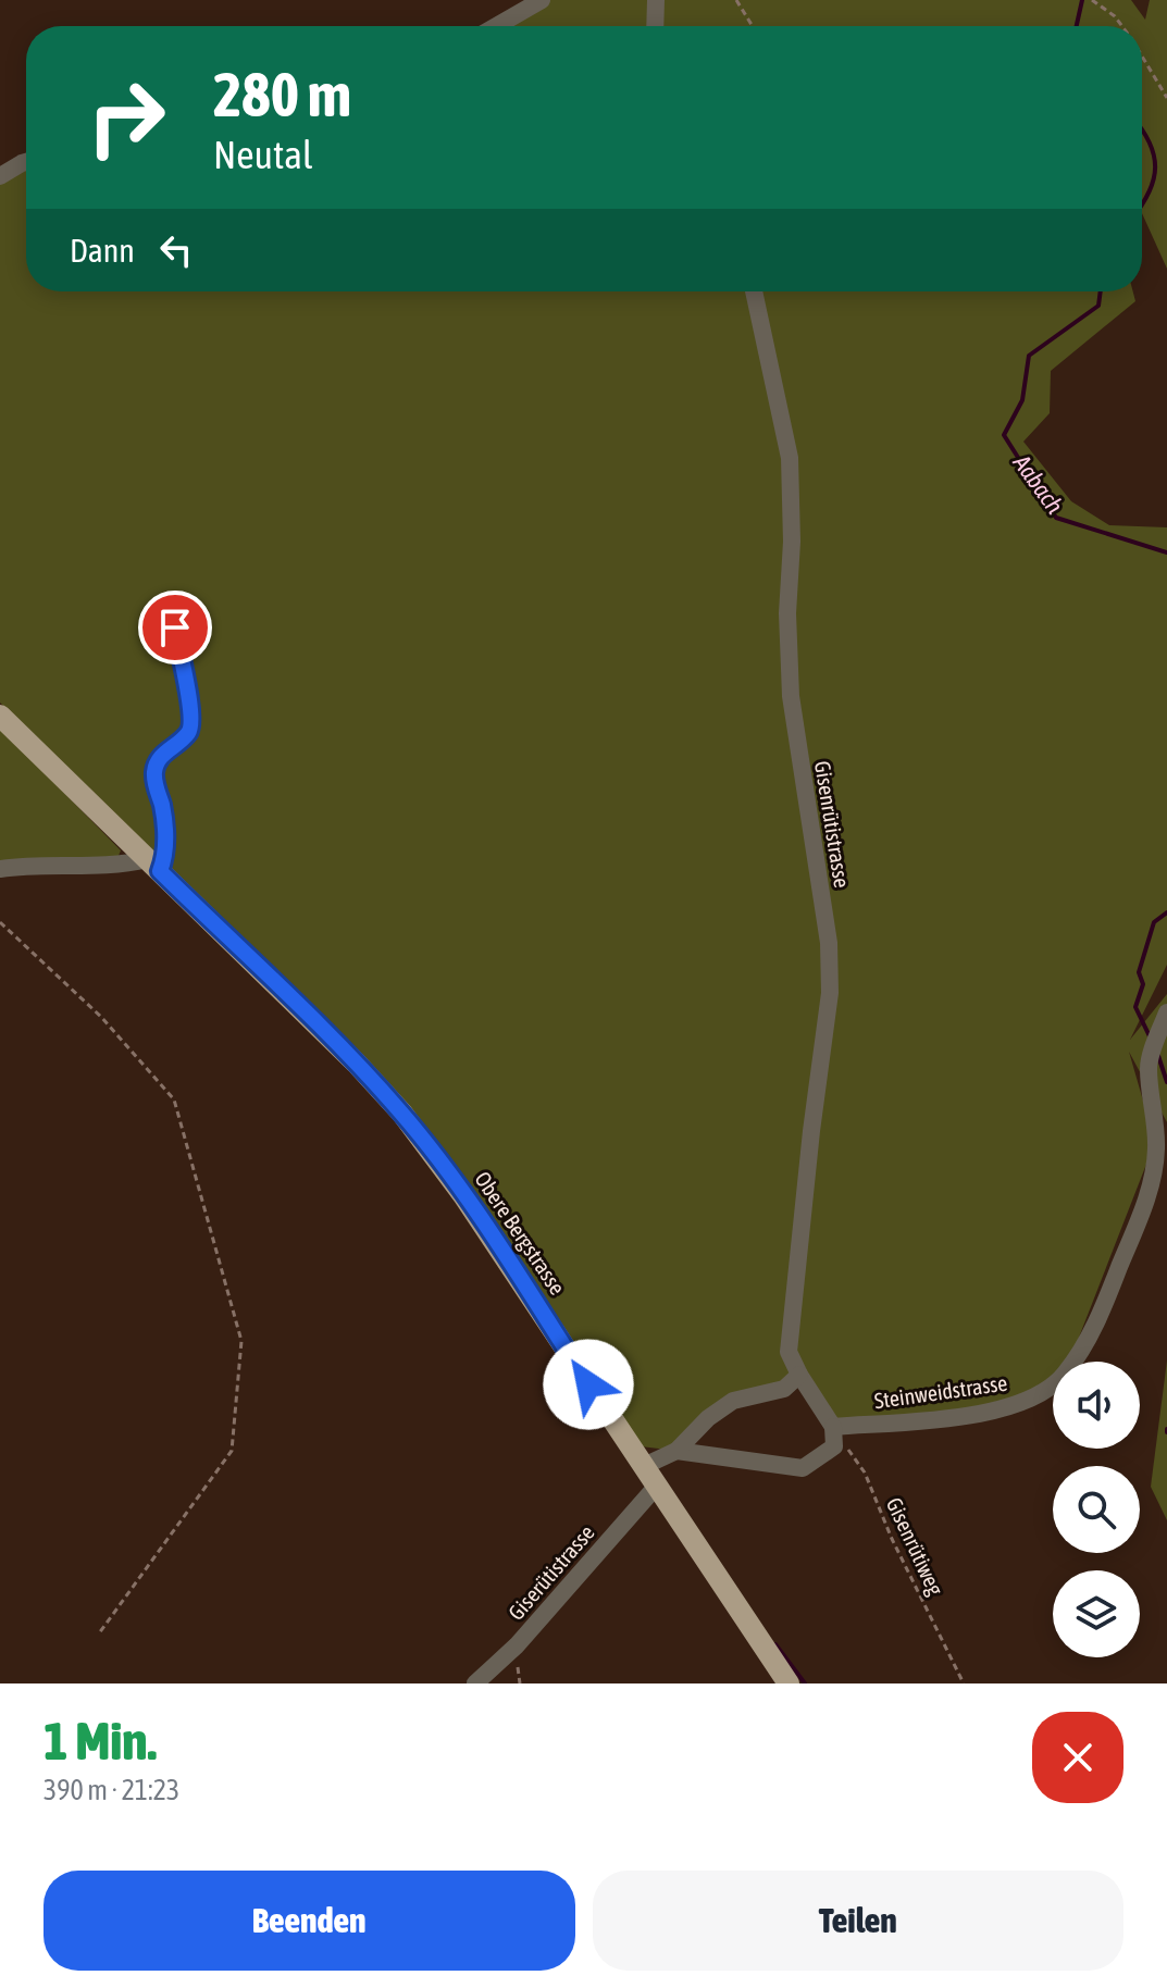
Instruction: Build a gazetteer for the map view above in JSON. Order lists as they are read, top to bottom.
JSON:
{
  "streets": {
    "main road": ["Obere Bergstrasse"],
    "street": ["Gisenrütistrasse", "Steinweidstrasse", "Giserütistrasse"],
    "path": ["Gisenrütiweg"]
  },
  "crossings": [
    ["Obere Bergstrasse", "Giserütistrasse"],
    ["Steinweidstrasse", "Gisenrütiweg"]
  ],
  "water": ["Aabach"],
  "page": {
    "turn": ["280 m", "Neutal"],
    "then": "Dann",
    "heading": ["1 Min.", "390 m · 21:23"],
    "buttons": ["Beenden", "Teilen"]
  }
}
